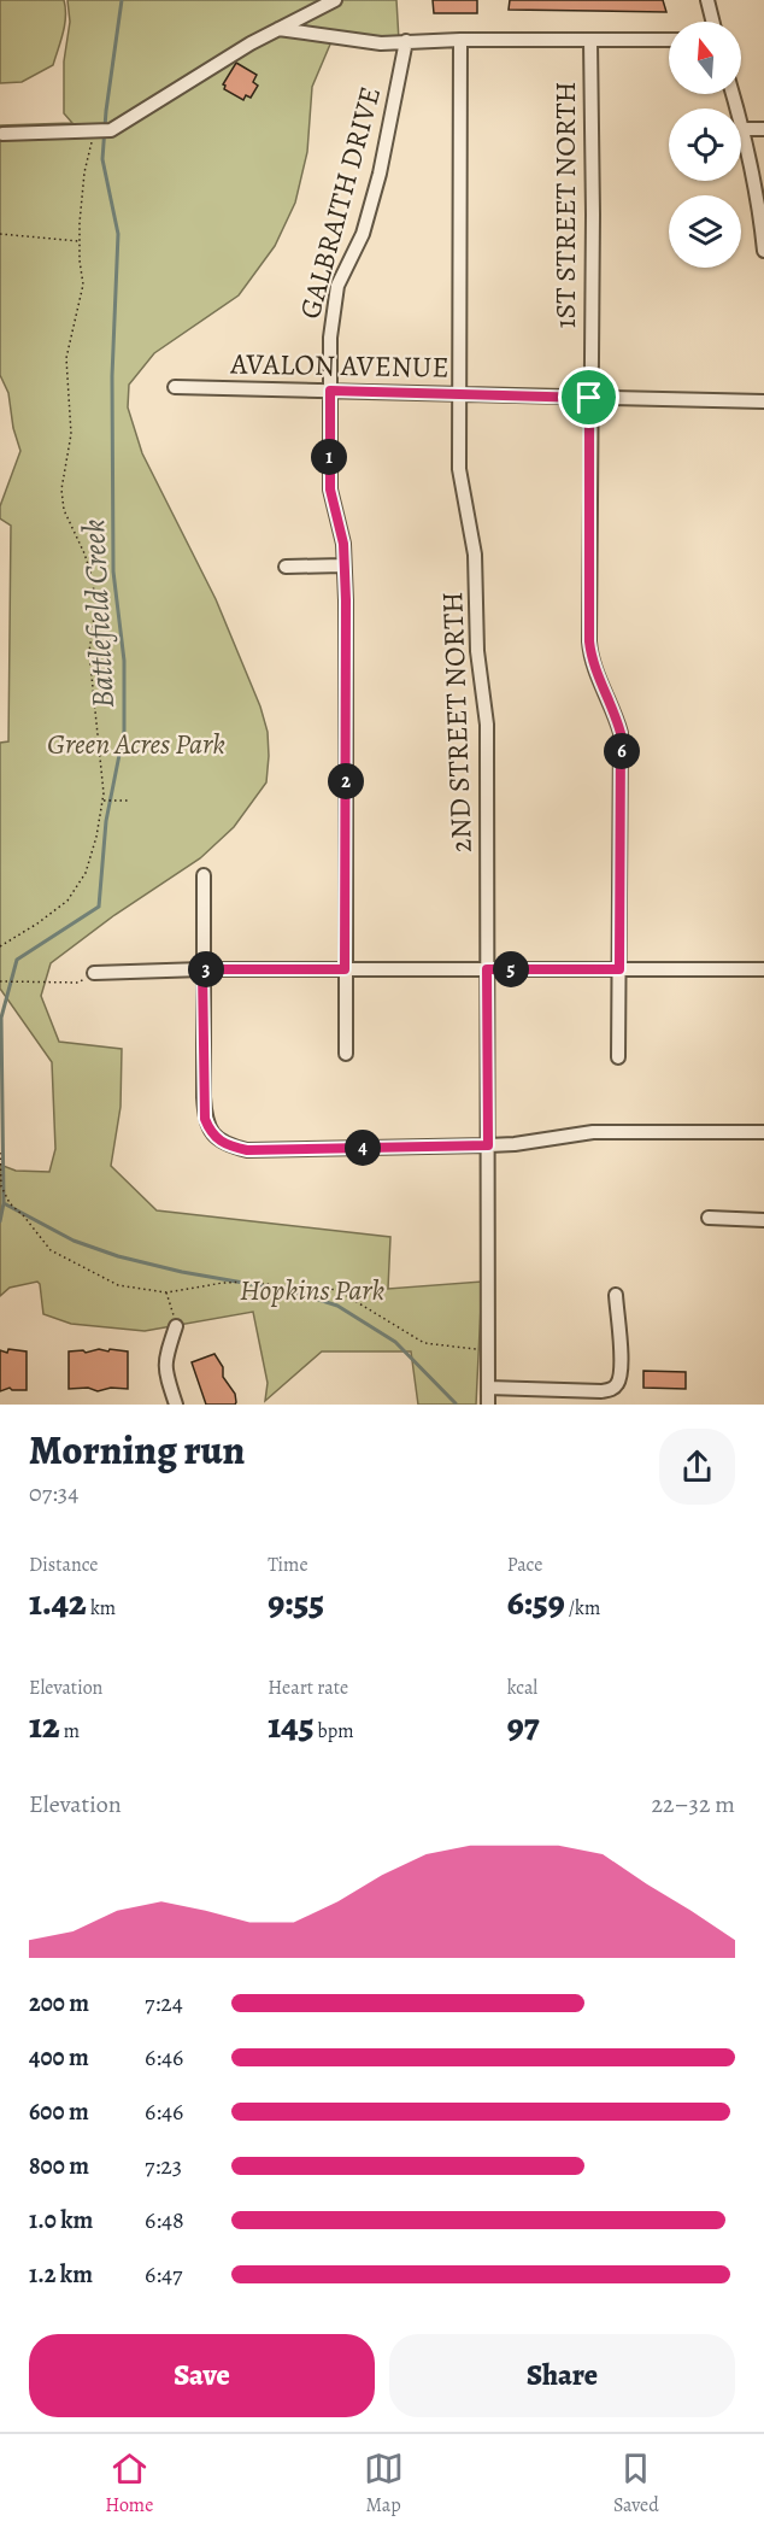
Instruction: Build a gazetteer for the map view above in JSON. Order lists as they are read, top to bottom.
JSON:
{
  "streets": {
    "street": [
      "GALBRAITH DRIVE",
      "1ST STREET NORTH",
      "AVALON AVENUE",
      "2ND STREET NORTH"
    ]
  },
  "crossings": [
    ["GALBRAITH DRIVE", "AVALON AVENUE"],
    ["1ST STREET NORTH", "AVALON AVENUE"],
    ["AVALON AVENUE", "2ND STREET NORTH"]
  ],
  "water": ["Battlefield Creek"],
  "parks": ["Green Acres Park", "Hopkins Park"],
  "north": "top",
  "page": {
    "pins": [
      "1",
      "6",
      "2",
      "3",
      "5",
      "4"
    ],
    "heading": ["Morning run", "07:34"],
    "stats": [
      ["Distance", "1.42 km"],
      ["Time", "9:55"],
      ["Pace", "6:59 /km"],
      ["Elevation", "12 m"],
      ["Heart rate", "145 bpm"],
      ["kcal", "97"]
    ],
    "chart": ["Elevation", "22–32 m"],
    "list": [
      {
        "name": "200 m",
        "note": "7:24"
      },
      {
        "name": "400 m",
        "note": "6:46"
      },
      {
        "name": "600 m",
        "note": "6:46"
      },
      {
        "name": "800 m",
        "note": "7:23"
      },
      {
        "name": "1.0 km",
        "note": "6:48"
      },
      {
        "name": "1.2 km",
        "note": "6:47"
      }
    ],
    "buttons": ["Save", "Share"],
    "tabs": ["Home", "Map", "Saved"]
  }
}
